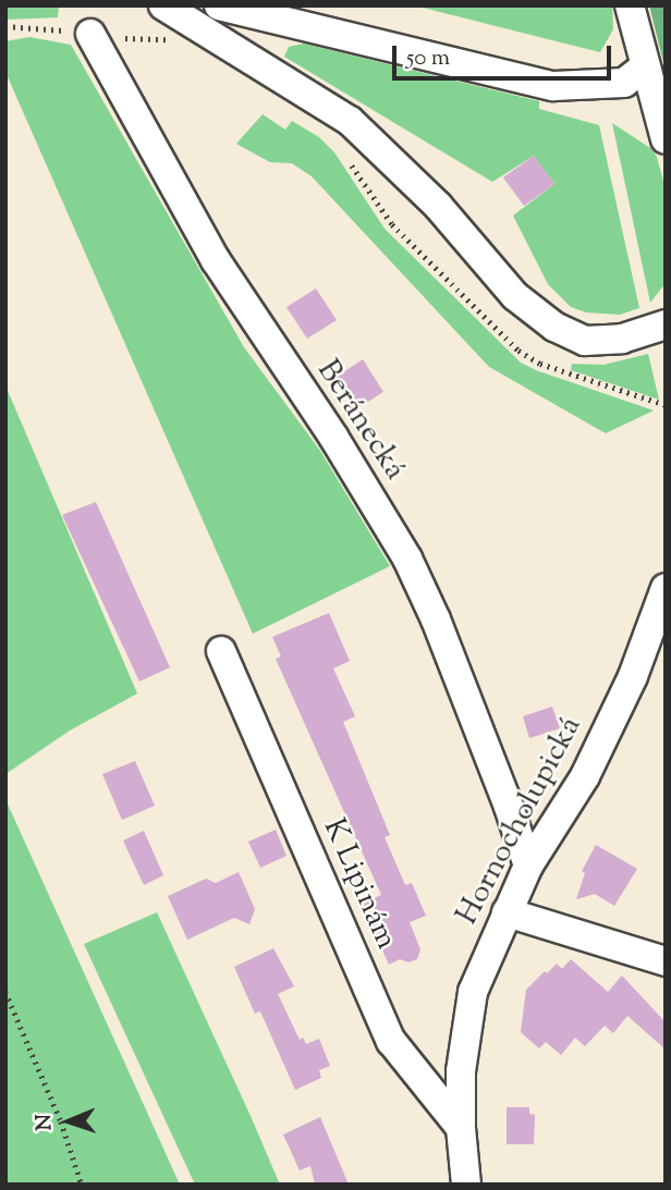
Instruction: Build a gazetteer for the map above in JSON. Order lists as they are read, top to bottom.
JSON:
{
  "streets": {
    "street": ["Beránecká", "Hornocholupická", "K Lipinám"]
  },
  "crossings": [
    ["Beránecká", "Hornocholupická"],
    ["Hornocholupická", "K Lipinám"]
  ],
  "scale_bar": "50 m",
  "north": "left"
}
